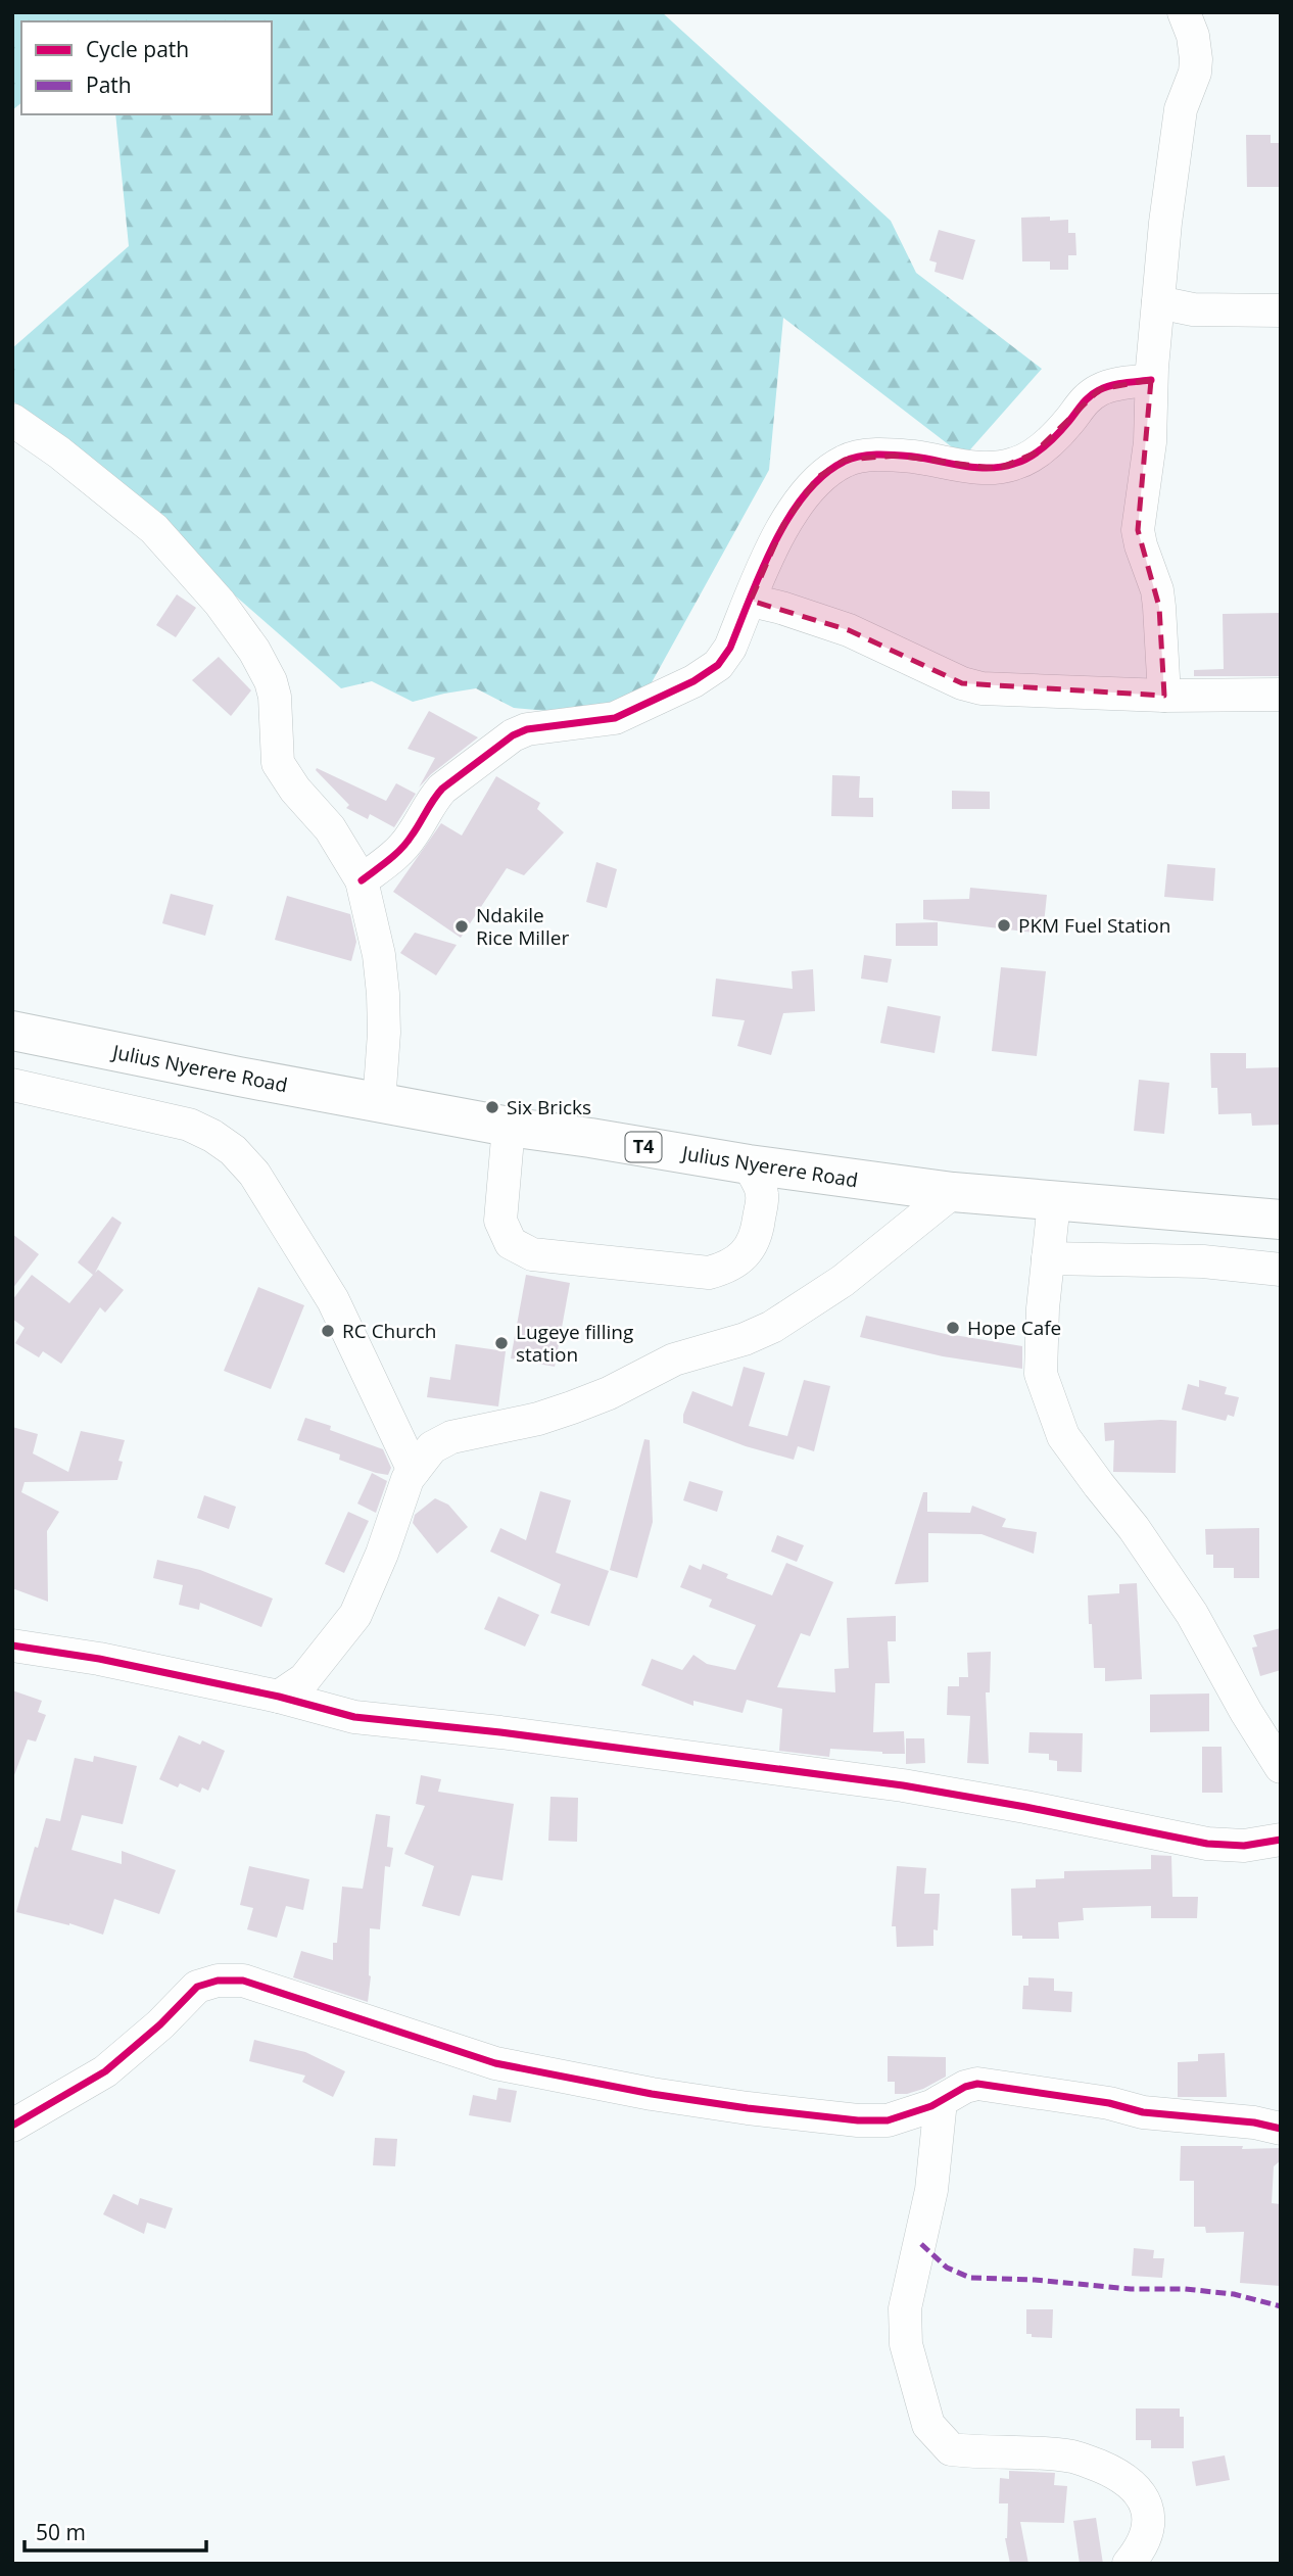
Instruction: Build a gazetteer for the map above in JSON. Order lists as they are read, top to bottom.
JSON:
{
  "streets": {
    "highway": ["Julius Nyerere Road", "T4"]
  },
  "places": [
    "PKM Fuel Station",
    "Ndakile Rice Miller",
    "Six Bricks",
    "Hope Cafe",
    "RC Church",
    "Lugeye filling station"
  ],
  "legend": ["Cycle path", "Path"],
  "scale_bar": "50 m"
}
